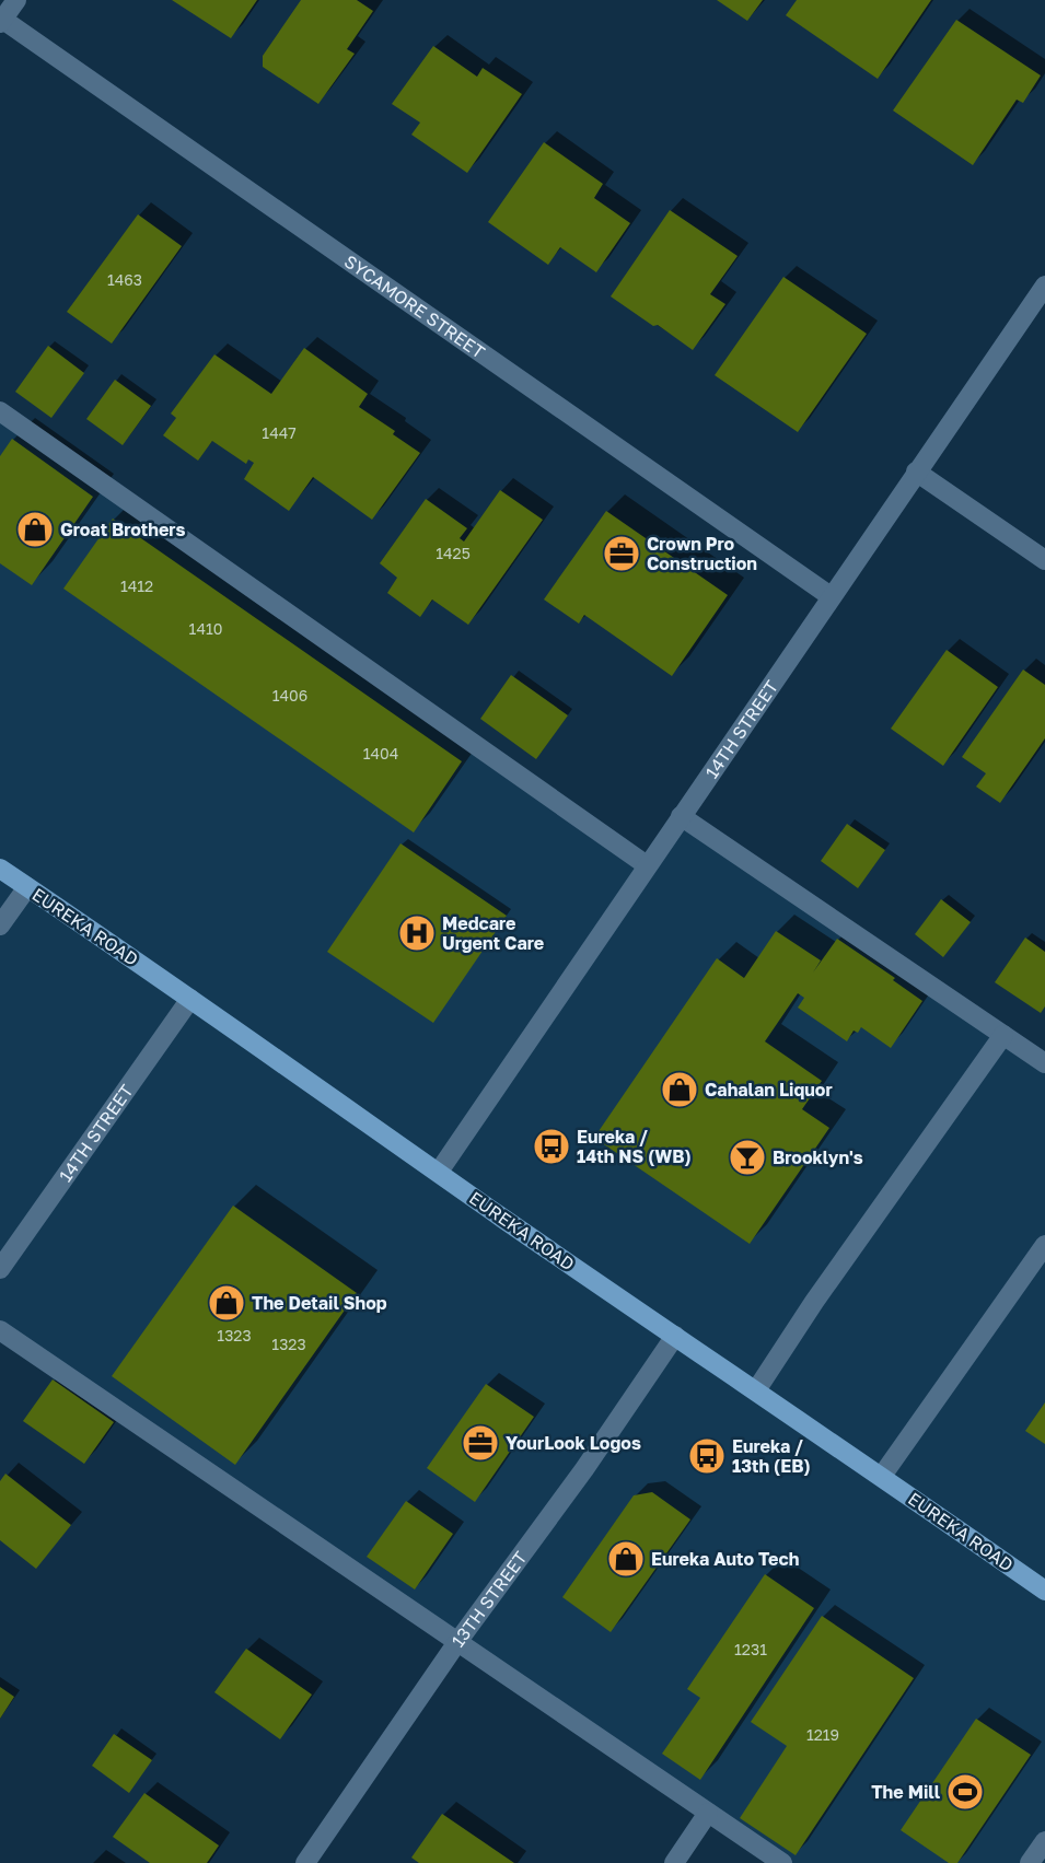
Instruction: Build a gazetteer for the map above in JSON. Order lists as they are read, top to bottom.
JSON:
{
  "streets": {
    "main road": ["EUREKA ROAD"],
    "street": ["SYCAMORE STREET", "14TH STREET", "13TH STREET"]
  },
  "crossings": [
    ["SYCAMORE STREET", "14TH STREET"],
    ["14TH STREET", "EUREKA ROAD"],
    ["EUREKA ROAD", "13TH STREET"]
  ],
  "places": {
    "shop": [
      "Groat Brothers",
      "Cahalan Liquor",
      "The Detail Shop",
      "Eureka Auto Tech"
    ],
    "office": ["Crown Pro Construction", "YourLook Logos"],
    "hospital": ["Medcare Urgent Care"],
    "bus stop": ["Eureka / 14th NS (WB)", "Eureka / 13th (EB)"],
    "bar": ["Brooklyn's"],
    "sports": ["The Mill"]
  },
  "house_numbers": [
    "1463",
    "1447",
    "1425",
    "1412",
    "1410",
    "1406",
    "1404",
    "1323",
    "1323",
    "1231",
    "1219"
  ]
}
